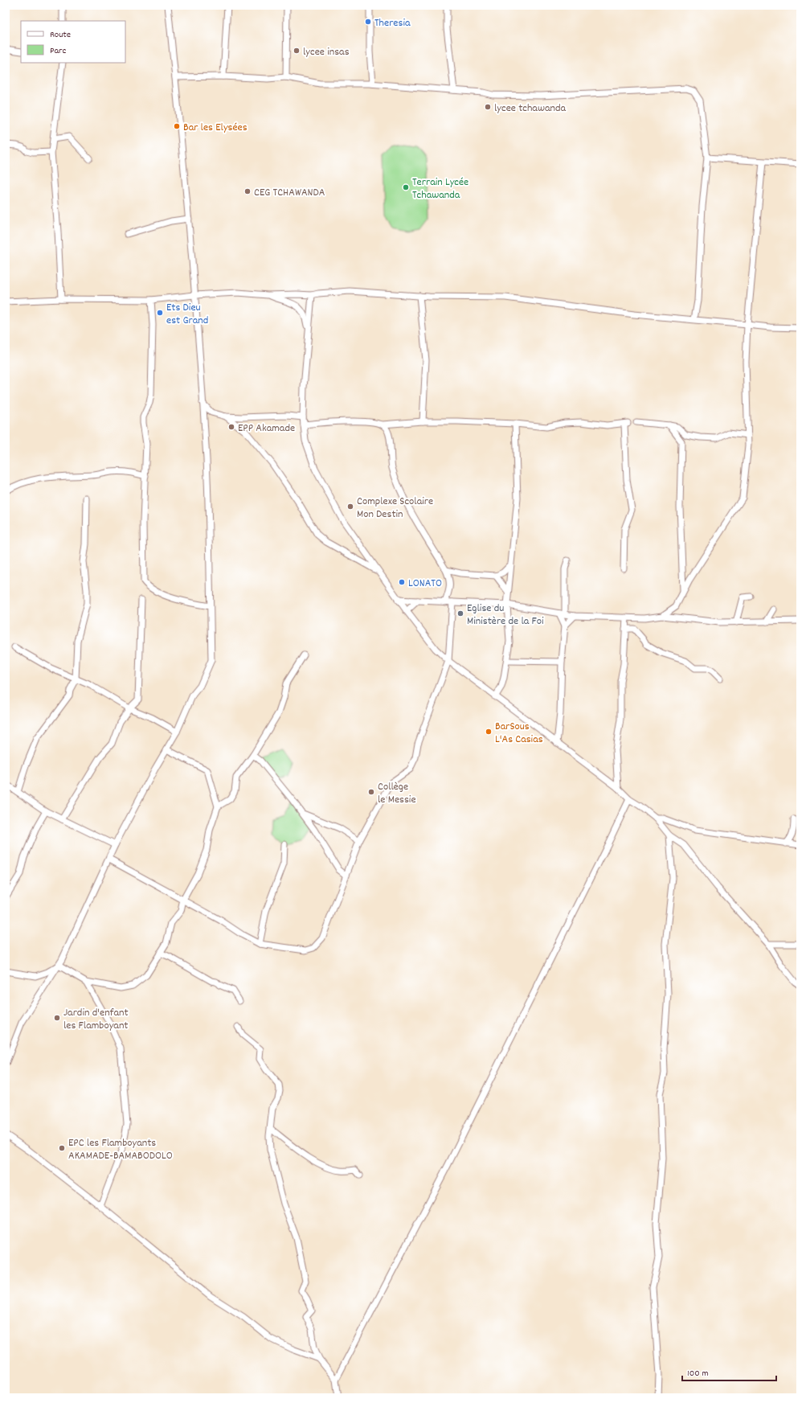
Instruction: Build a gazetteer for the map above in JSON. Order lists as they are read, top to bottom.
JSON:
{
  "places": [
    "Theresia",
    "lycee insas",
    "lycee tchawanda",
    "Bar les Elysées",
    "Terrain Lycée Tchawanda",
    "CEG TCHAWANDA",
    "Ets Dieu est Grand",
    "EPP Akamade",
    "Complexe Scolaire Mon Destin",
    "LONATO",
    "Eglise du Ministère de la Foi",
    "BarSous L'As Casias",
    "Collège le Messie",
    "Jardin d'enfant les Flamboyant",
    "EPC les Flamboyants AKAMADE-BAMABODOLO"
  ],
  "legend": ["Route", "Parc"],
  "scale_bar": "100 m"
}
